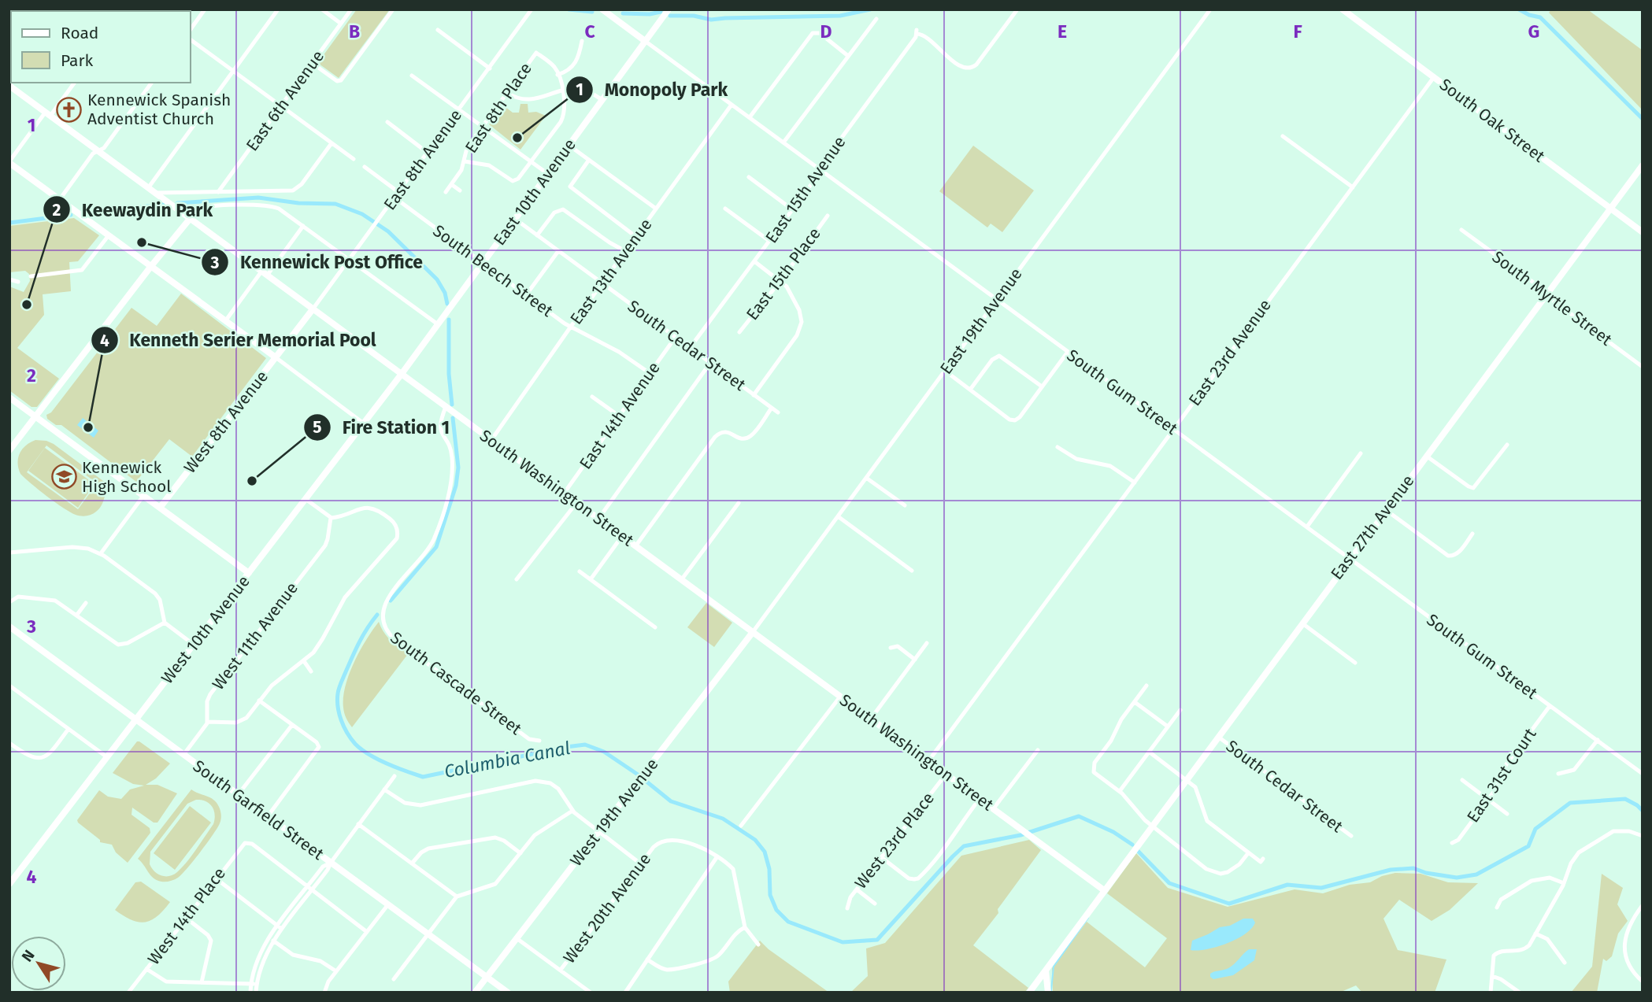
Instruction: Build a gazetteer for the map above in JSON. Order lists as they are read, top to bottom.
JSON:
{
  "streets": {
    "main road": [
      "South Oak Street",
      "East 10th Avenue",
      "South Gum Street",
      "West 8th Avenue",
      "South Washington Street",
      "East 27th Avenue",
      "West 10th Avenue",
      "South Garfield Street",
      "West 19th Avenue"
    ],
    "street": [
      "East 6th Avenue",
      "East 8th Place",
      "East 8th Avenue",
      "East 15th Avenue",
      "South Beech Street",
      "East 13th Avenue",
      "East 15th Place",
      "South Myrtle Street",
      "East 19th Avenue",
      "South Cedar Street",
      "East 23rd Avenue",
      "East 14th Avenue",
      "West 11th Avenue",
      "South Cascade Street",
      "East 31st Court",
      "West 23rd Place",
      "West 20th Avenue",
      "West 14th Place"
    ]
  },
  "crossings": [
    ["South Oak Street", "East 23rd Avenue"],
    ["South Oak Street", "East 27th Avenue"],
    ["East 8th Avenue", "South Beech Street"],
    ["East 8th Avenue", "West 8th Avenue"],
    ["East 8th Avenue", "South Washington Street"],
    ["East 15th Avenue", "South Cedar Street"],
    ["East 15th Avenue", "South Gum Street"],
    ["East 10th Avenue", "South Beech Street"],
    ["East 10th Avenue", "South Cedar Street"],
    ["East 10th Avenue", "South Gum Street"],
    ["East 10th Avenue", "South Washington Street"],
    ["East 10th Avenue", "West 10th Avenue"],
    ["South Beech Street", "East 13th Avenue"],
    ["South Beech Street", "East 14th Avenue"],
    ["East 13th Avenue", "South Cedar Street"],
    ["East 13th Avenue", "South Gum Street"],
    ["East 13th Avenue", "South Washington Street"],
    ["South Myrtle Street", "East 27th Avenue"],
    ["East 19th Avenue", "South Gum Street"],
    ["East 19th Avenue", "South Washington Street"],
    ["East 19th Avenue", "West 19th Avenue"],
    ["South Cedar Street", "East 14th Avenue"],
    ["South Cedar Street", "East 27th Avenue"],
    ["East 23rd Avenue", "South Gum Street"],
    ["East 23rd Avenue", "South Washington Street"],
    ["South Gum Street", "East 27th Avenue"],
    ["South Gum Street", "East 31st Court"],
    ["East 14th Avenue", "South Washington Street"],
    ["West 8th Avenue", "South Washington Street"],
    ["South Washington Street", "East 27th Avenue"],
    ["South Washington Street", "West 10th Avenue"],
    ["South Washington Street", "South Cascade Street"],
    ["South Washington Street", "West 19th Avenue"],
    ["South Washington Street", "West 23rd Place"],
    ["West 10th Avenue", "South Garfield Street"],
    ["South Garfield Street", "West 19th Avenue"]
  ],
  "water": ["Columbia Canal"],
  "places": {
    "church": ["Kennewick Spanish Adventist Church"],
    "other": [
      "Monopoly Park",
      "Kennewick Post Office",
      "Keewaydin Park",
      "Kenneth Serier Memorial Pool",
      "Fire Station 1"
    ],
    "school or university": ["Kennewick High School"]
  },
  "legend": ["Road", "Park"],
  "north": "top left",
  "grid": {
    "columns": [
      "B",
      "C",
      "D",
      "E",
      "F",
      "G"
    ],
    "rows": [
      "1",
      "2",
      "3",
      "4"
    ]
  }
}
